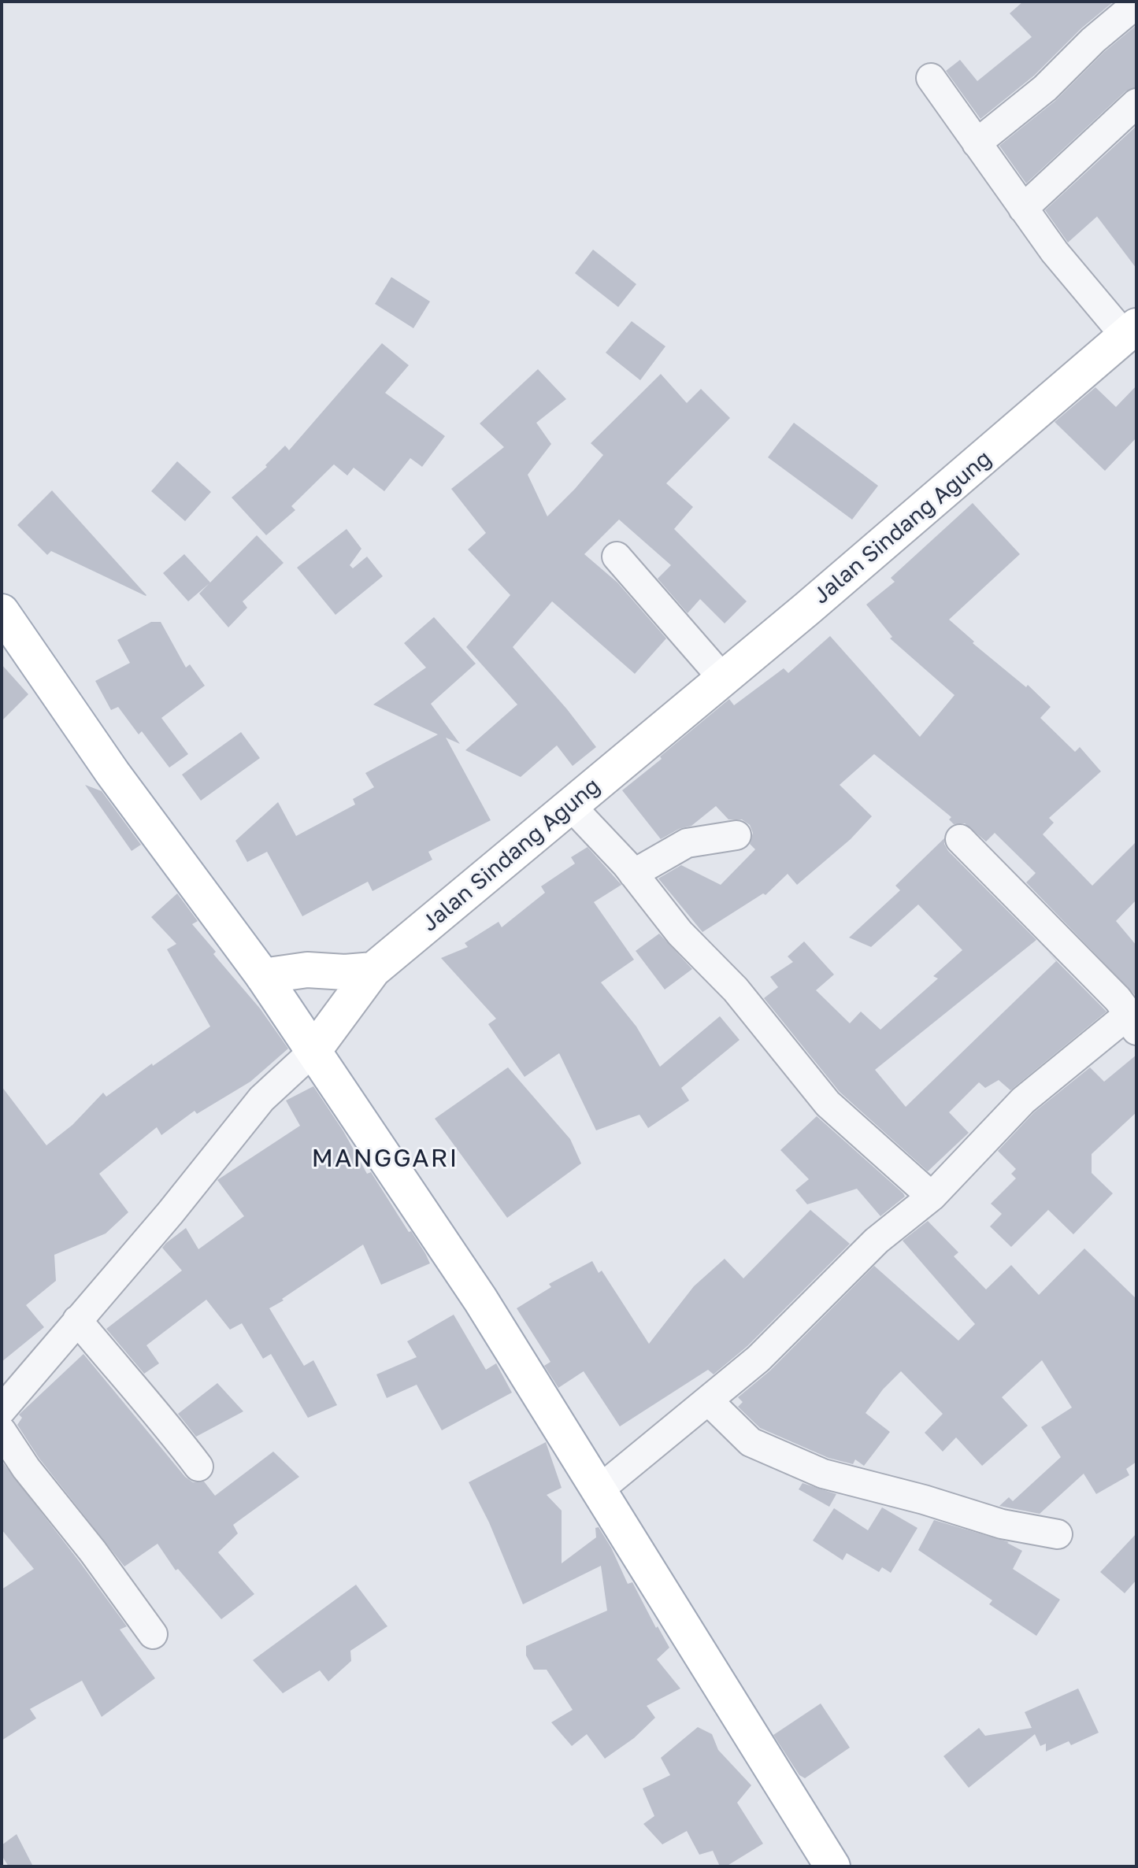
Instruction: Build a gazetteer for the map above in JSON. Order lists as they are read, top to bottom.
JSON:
{
  "streets": {
    "main road": ["Jalan Sindang Agung"]
  },
  "districts": ["MANGGARI"]
}
